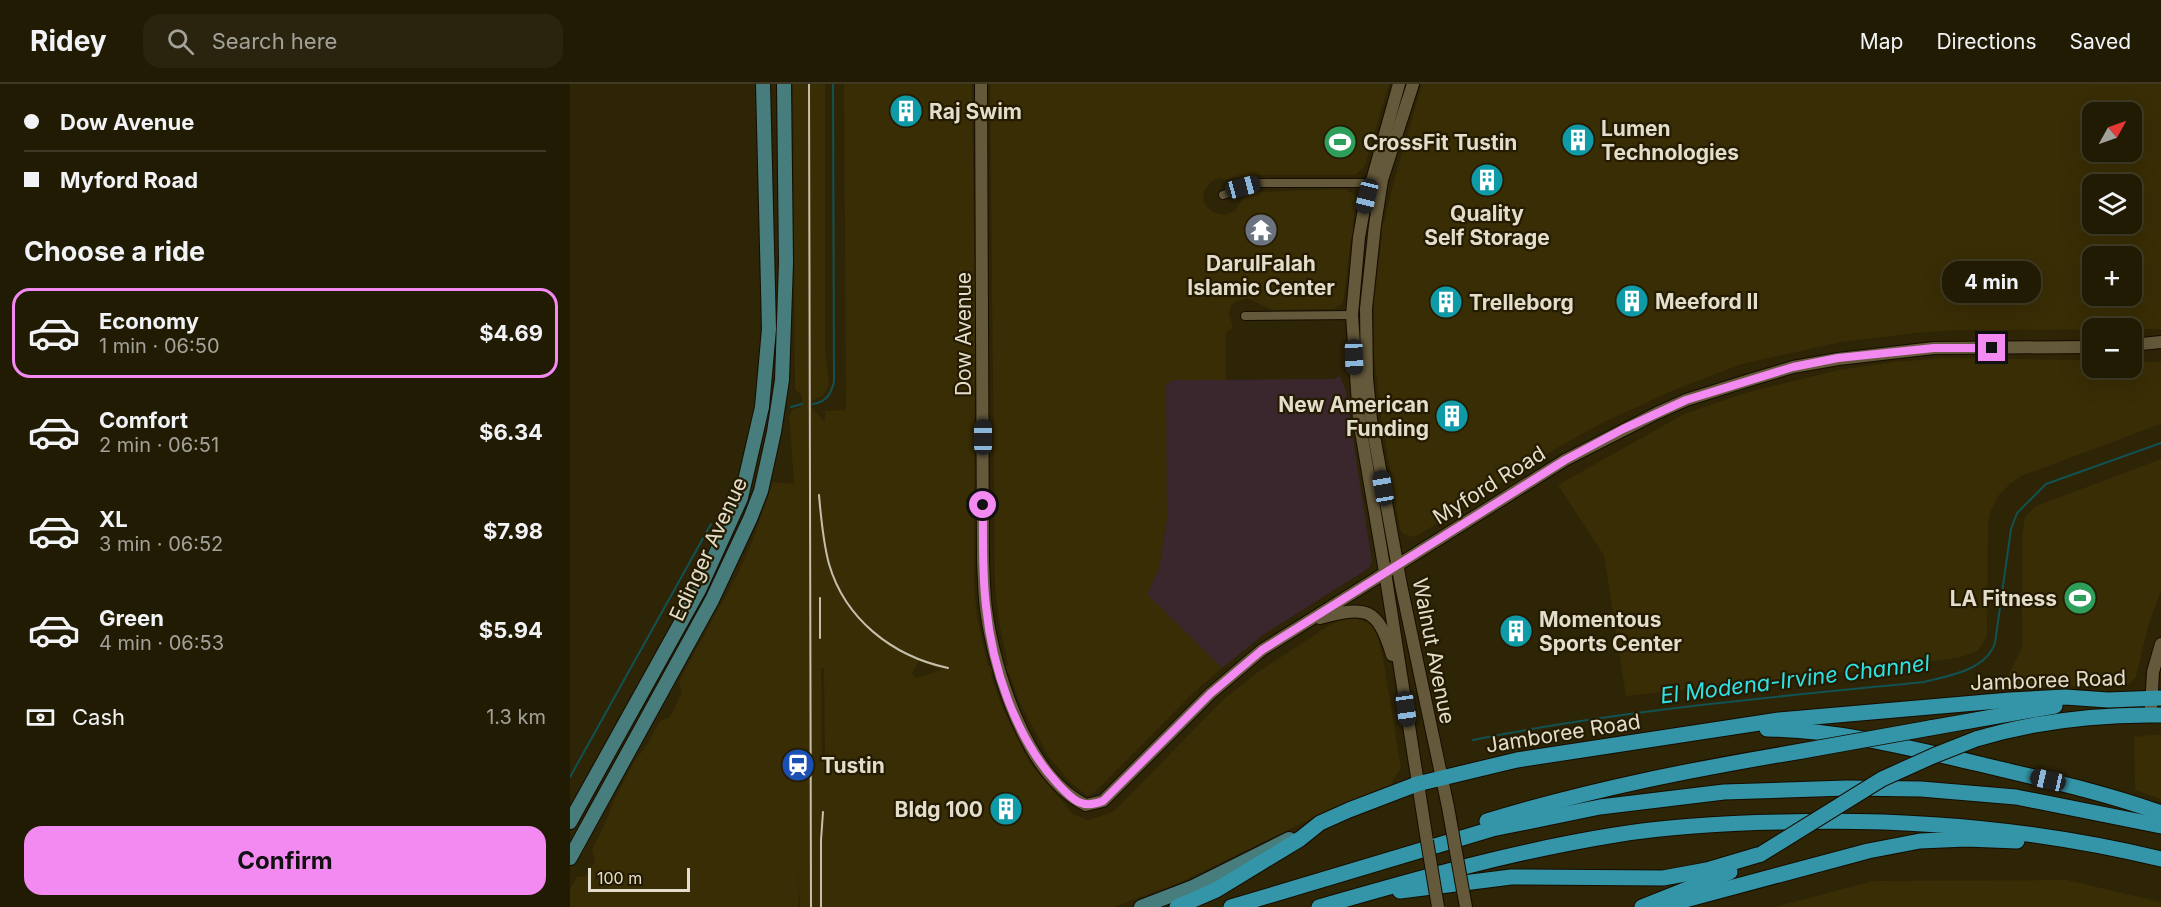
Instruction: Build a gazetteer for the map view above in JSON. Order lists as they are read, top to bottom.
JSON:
{
  "streets": {
    "highway": ["Jamboree Road"],
    "main road": ["Edinger Avenue"],
    "street": ["Dow Avenue", "Myford Road", "Walnut Avenue"]
  },
  "crossings": [
    ["Dow Avenue", "Myford Road"],
    ["Myford Road", "Walnut Avenue"],
    ["Walnut Avenue", "Jamboree Road"]
  ],
  "water": ["El Modena-Irvine Channel"],
  "places": {
    "building": [
      "Raj Swim",
      "Lumen Technologies",
      "Quality Self Storage",
      "Meeford II",
      "Trelleborg",
      "New American Funding",
      "Momentous Sports Center",
      "Bldg 100"
    ],
    "sports": ["CrossFit Tustin", "LA Fitness"],
    "temple": ["DarulFalah Islamic Center"],
    "station": ["Tustin"]
  },
  "scale_bar": "100 m",
  "north": "top right",
  "page": {
    "header": "Ridey",
    "search": "Search here",
    "nav": ["Map", "Directions", "Saved"],
    "banner": ["Dow Avenue", "Myford Road"],
    "map_buttons": ["+", "−"],
    "heading": "Choose a ride",
    "bubble": "4 min",
    "list": [
      {
        "name": "Economy",
        "note": "1 min · 06:50",
        "value": "$4.69"
      },
      {
        "name": "Comfort",
        "note": "2 min · 06:51",
        "value": "$6.34"
      },
      {
        "name": "XL",
        "note": "3 min · 06:52",
        "value": "$7.98"
      },
      {
        "name": "Green",
        "note": "4 min · 06:53",
        "value": "$5.94"
      }
    ],
    "pay": ["Cash", "1.3 km"],
    "buttons": "Confirm",
    "scale": "100 m"
  }
}
